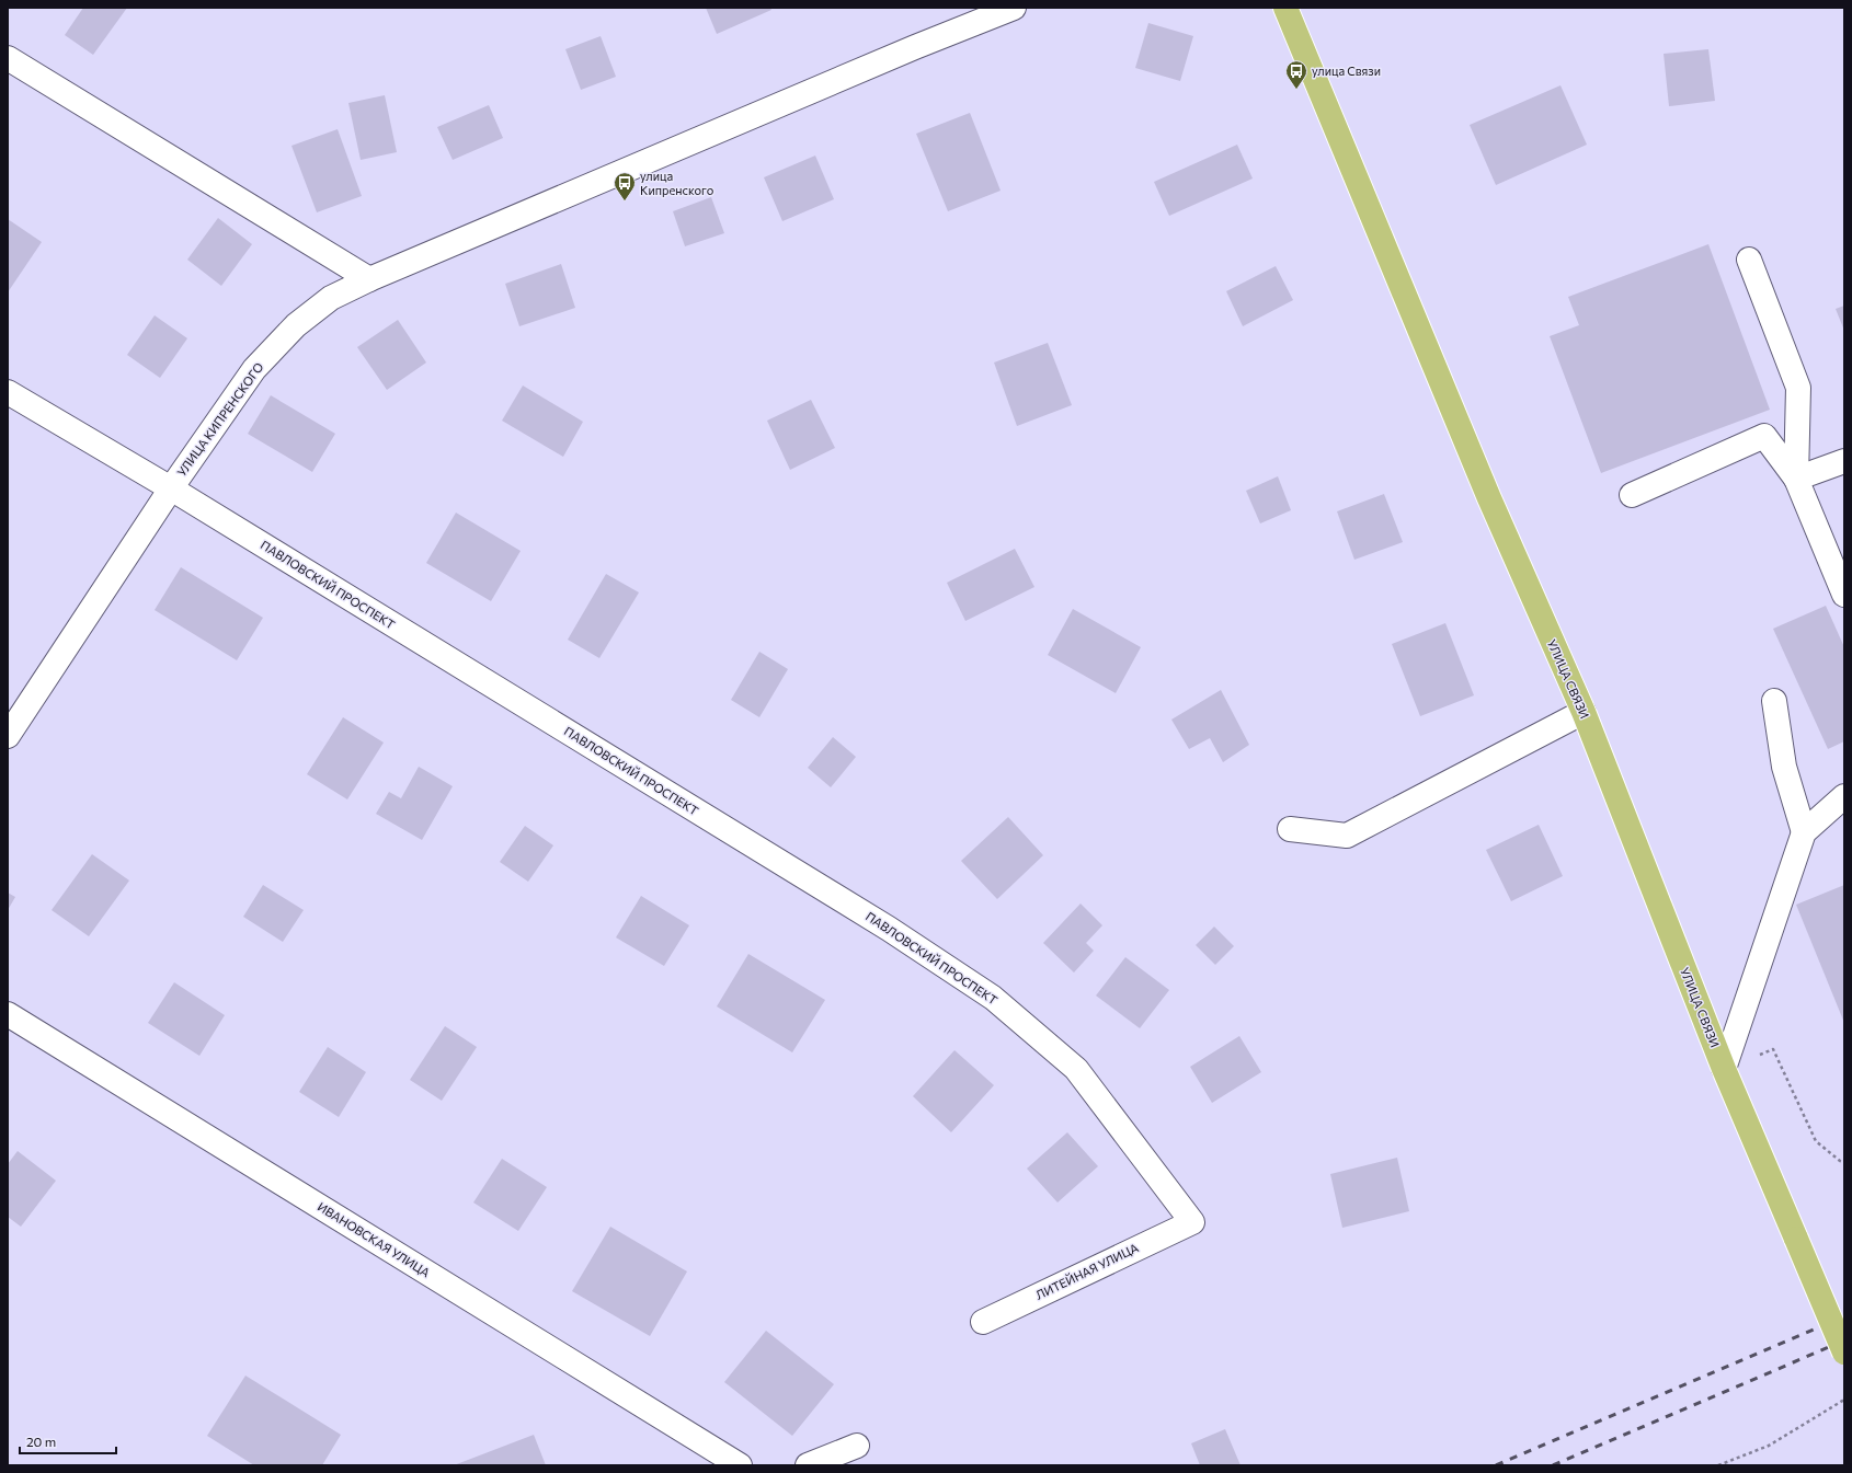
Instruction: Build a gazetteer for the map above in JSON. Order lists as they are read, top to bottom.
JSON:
{
  "streets": {
    "main road": ["УЛИЦА СВЯЗИ"],
    "street": [
      "УЛИЦА КИПРЕНСКОГО",
      "ПАВЛОВСКИЙ ПРОСПЕКТ",
      "ИВАНОВСКАЯ УЛИЦА",
      "ЛИТЕЙНАЯ УЛИЦА"
    ]
  },
  "crossings": [
    ["УЛИЦА КИПРЕНСКОГО", "ПАВЛОВСКИЙ ПРОСПЕКТ"],
    ["ПАВЛОВСКИЙ ПРОСПЕКТ", "ЛИТЕЙНАЯ УЛИЦА"]
  ],
  "places": {
    "bus stop": ["улица Связи", "улица Кипренского"]
  },
  "scale_bar": "20 m"
}
